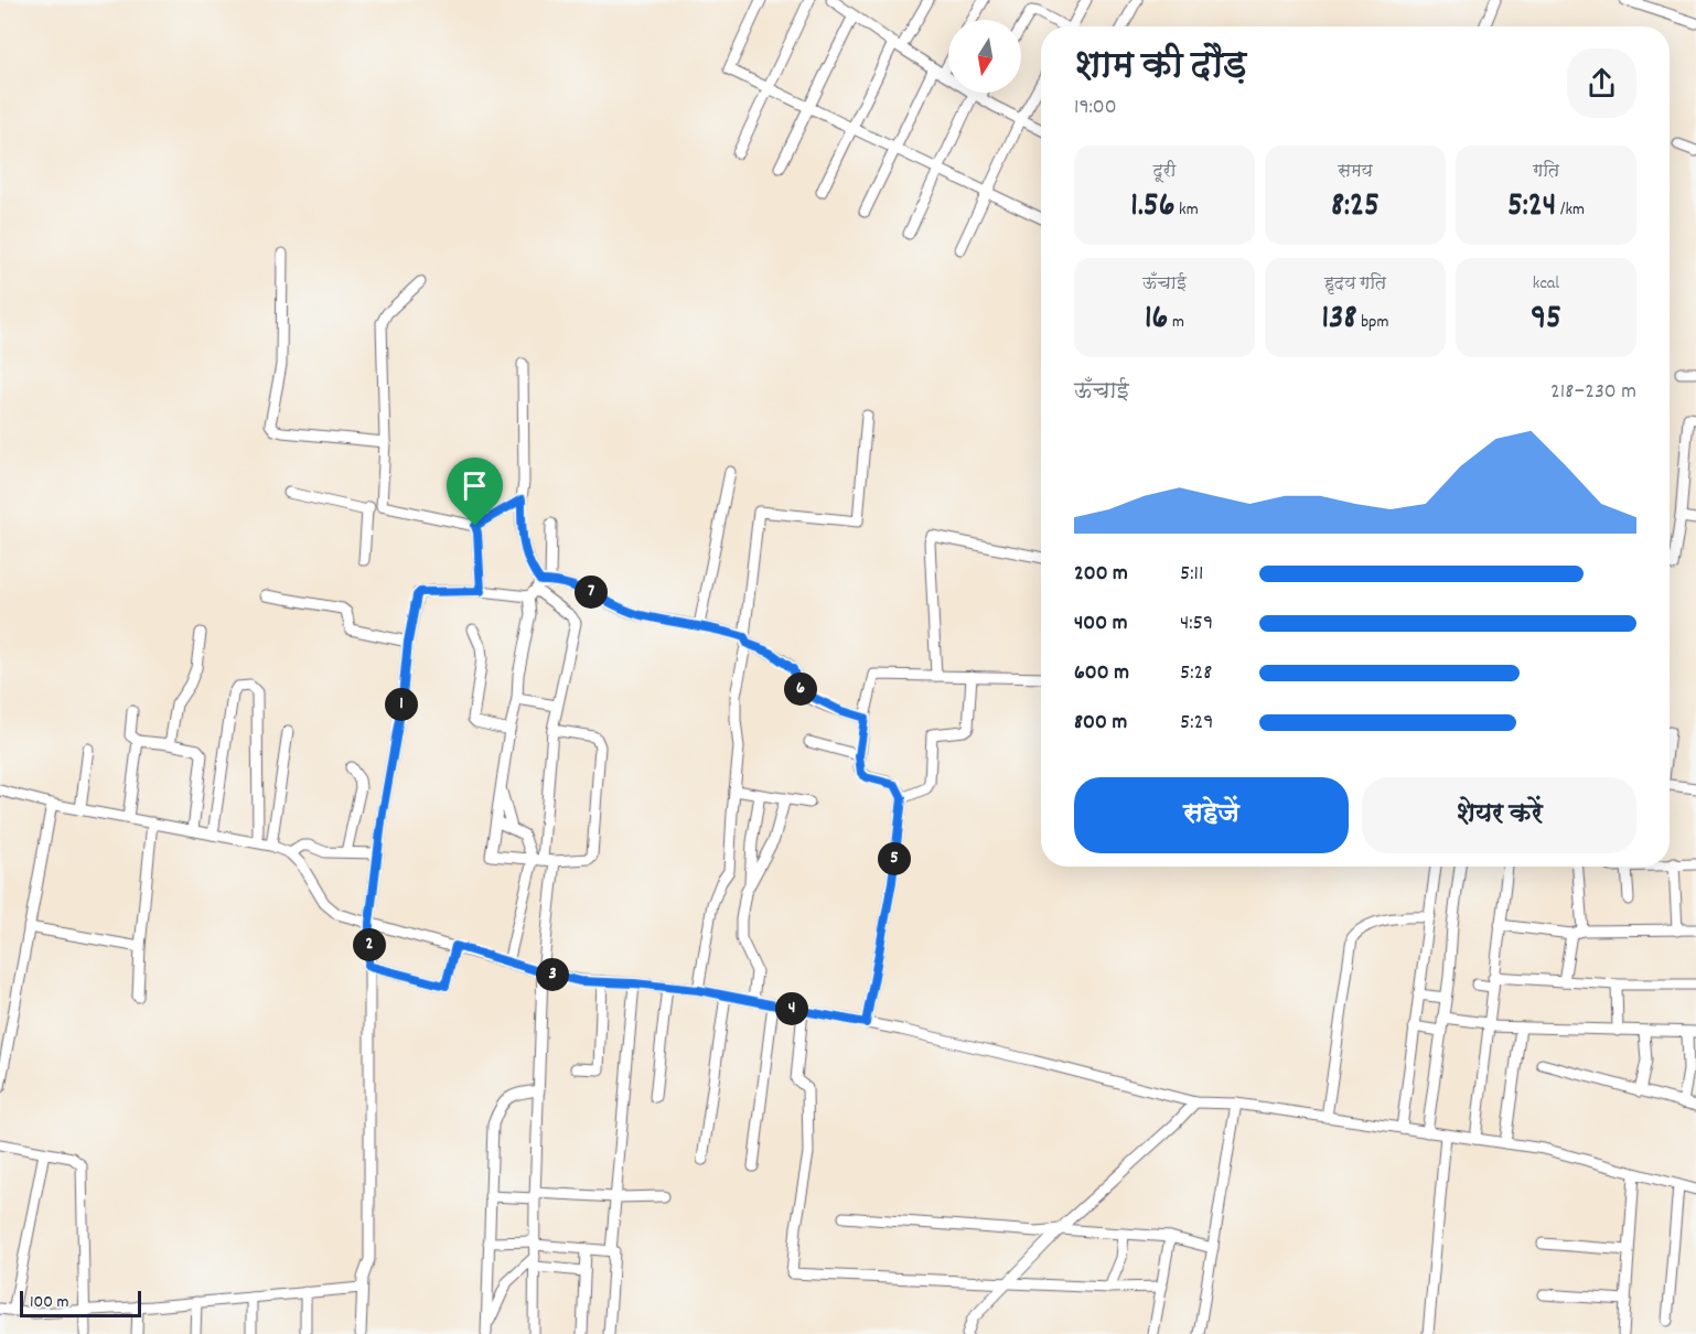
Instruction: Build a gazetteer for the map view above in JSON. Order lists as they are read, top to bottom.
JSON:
{
  "scale_bar": "100 m",
  "north": "bottom",
  "page": {
    "heading": ["शाम की दौड़", "19:00"],
    "stats": [
      ["दूरी", "1.56 km"],
      ["समय", "8:25"],
      ["गति", "5:24 /km"],
      ["ऊँचाई", "16 m"],
      ["हृदय गति", "138 bpm"],
      ["kcal", "95"]
    ],
    "chart": ["ऊँचाई", "218–230 m"],
    "list": [
      {
        "name": "200 m",
        "note": "5:11"
      },
      {
        "name": "400 m",
        "note": "4:59"
      },
      {
        "name": "600 m",
        "note": "5:28"
      },
      {
        "name": "800 m",
        "note": "5:29"
      }
    ],
    "pins": [
      "7",
      "6",
      "1",
      "5",
      "2",
      "3",
      "4"
    ],
    "buttons": ["सहेजें", "शेयर करें"],
    "scale": "100 m"
  }
}
